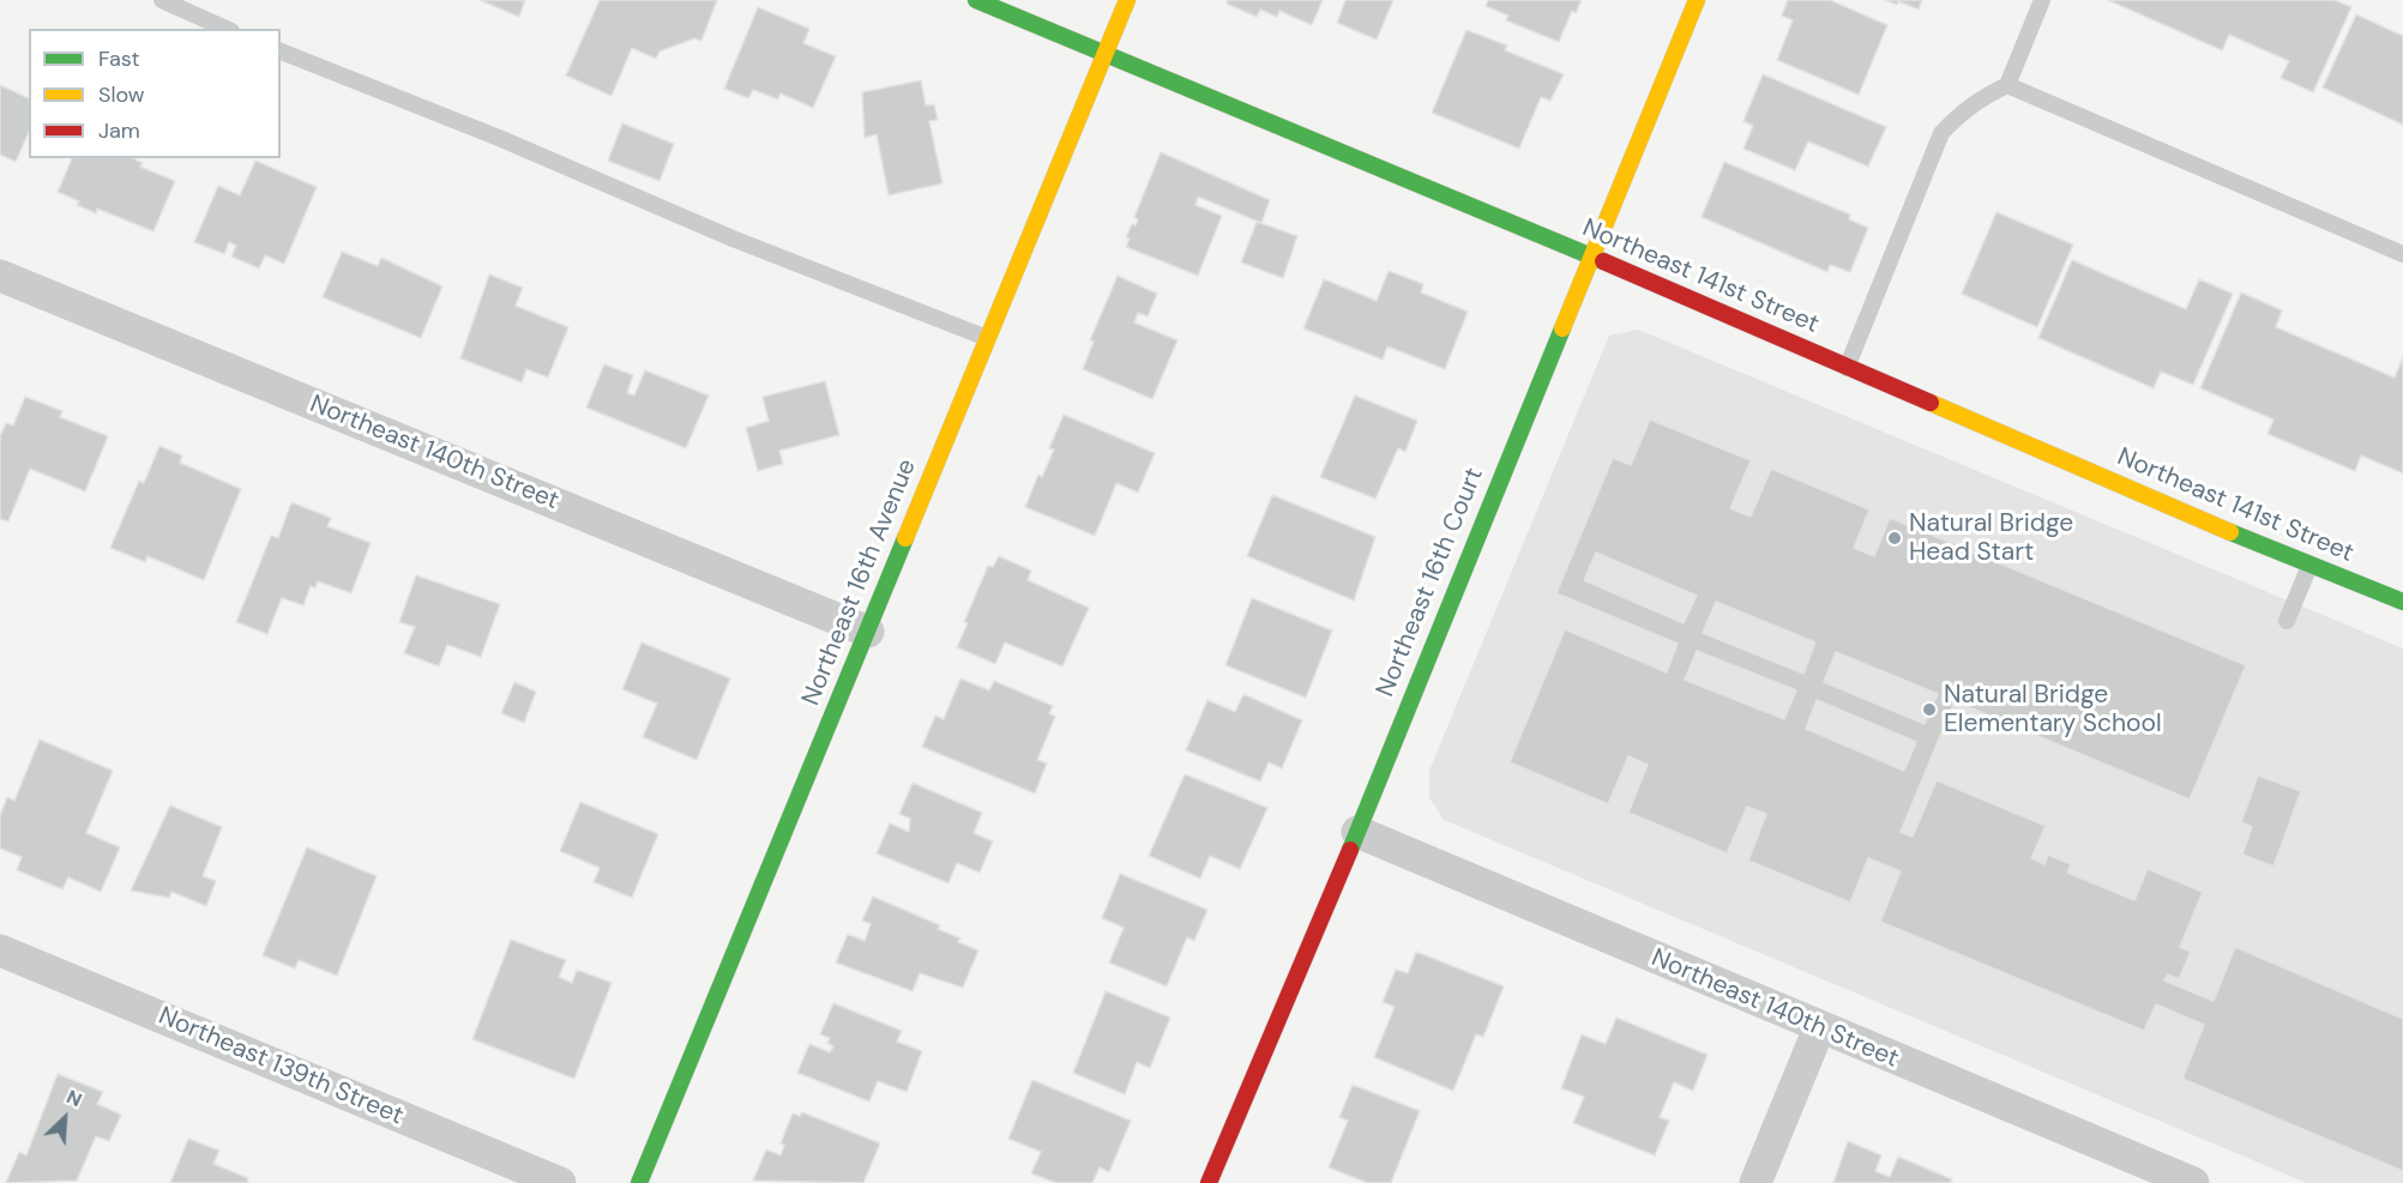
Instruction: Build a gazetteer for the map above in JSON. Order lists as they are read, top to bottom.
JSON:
{
  "streets": {
    "street": [
      "Northeast 141st Street",
      "Northeast 140th Street",
      "Northeast 16th Avenue",
      "Northeast 16th Court",
      "Northeast 139th Street"
    ]
  },
  "crossings": [
    ["Northeast 141st Street", "Northeast 16th Avenue"],
    ["Northeast 141st Street", "Northeast 16th Court"],
    ["Northeast 140th Street", "Northeast 16th Avenue"],
    ["Northeast 140th Street", "Northeast 16th Court"]
  ],
  "places": ["Natural Bridge Head Start", "Natural Bridge Elementary School"],
  "legend": ["Fast", "Slow", "Jam"],
  "north": "top right"
}
